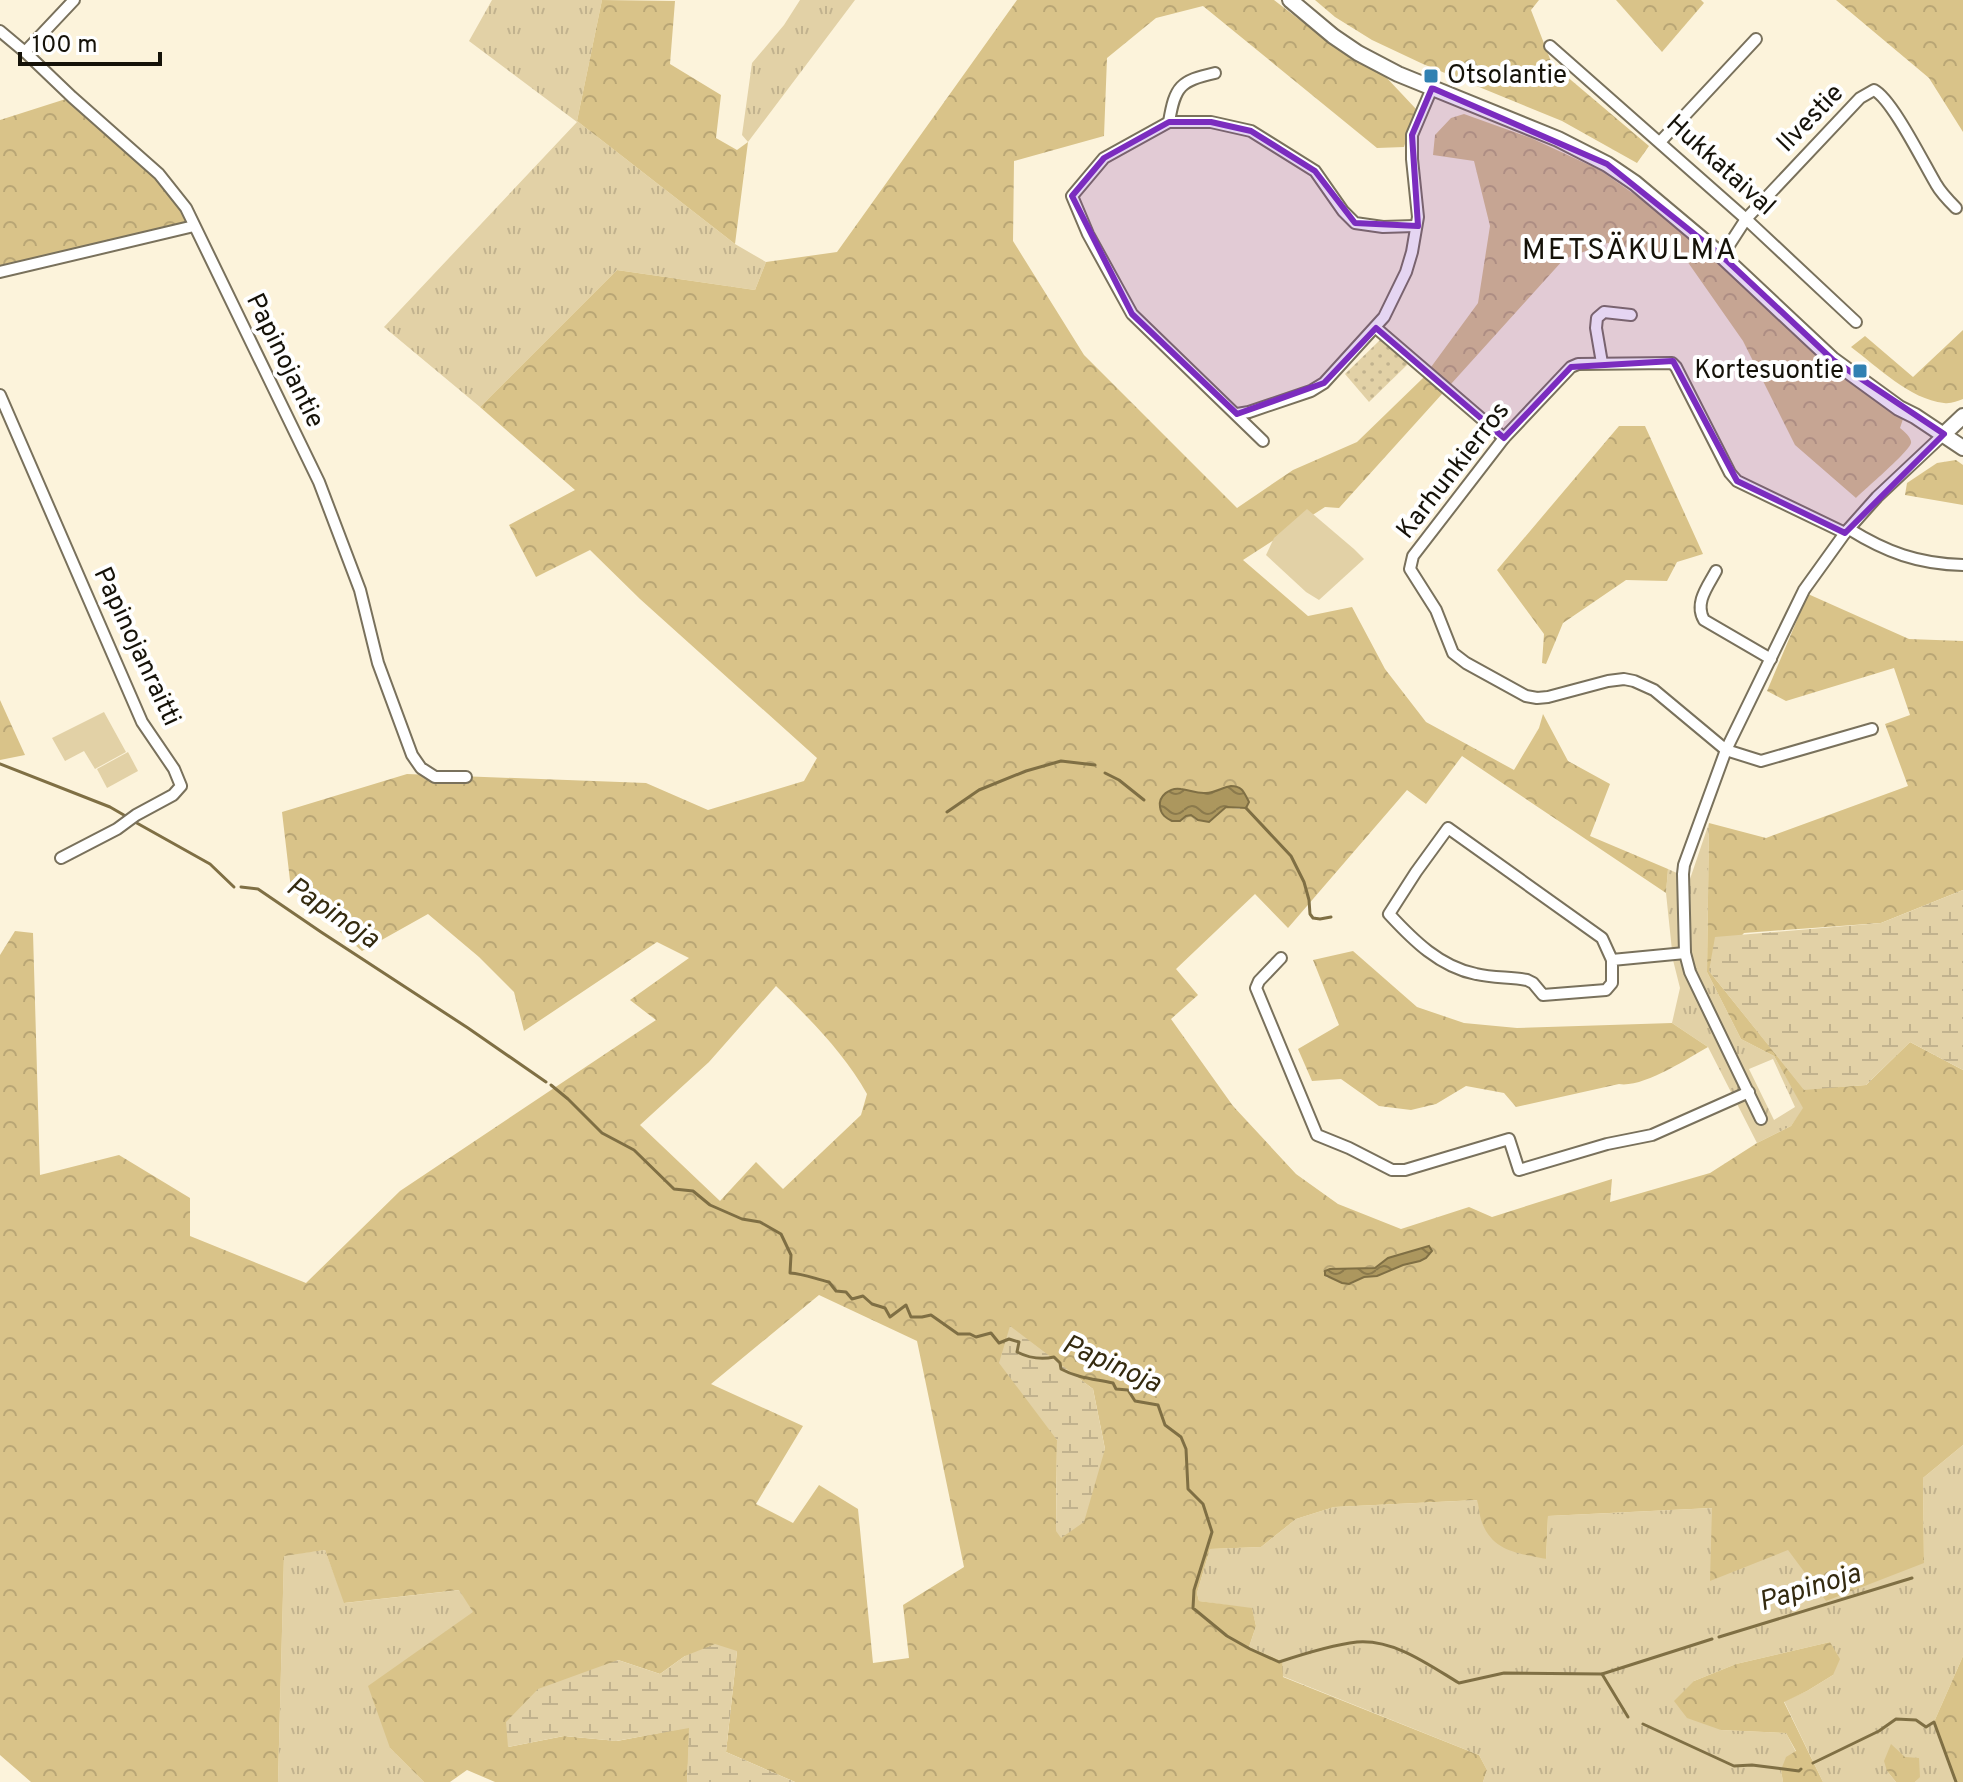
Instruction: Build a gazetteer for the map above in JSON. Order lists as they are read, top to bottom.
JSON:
{
  "streets": {
    "street": [
      "Ilvestie",
      "Hukkataival",
      "Papinojantie",
      "Karhunkierros",
      "Papinojanraitti"
    ]
  },
  "crossings": [
    ["Ilvestie", "Hukkataival"]
  ],
  "districts": ["METSÄKULMA"],
  "water": ["Papinoja"],
  "places": {
    "transit": ["Otsolantie", "Kortesuontie"]
  },
  "scale_bar": "100 m"
}
